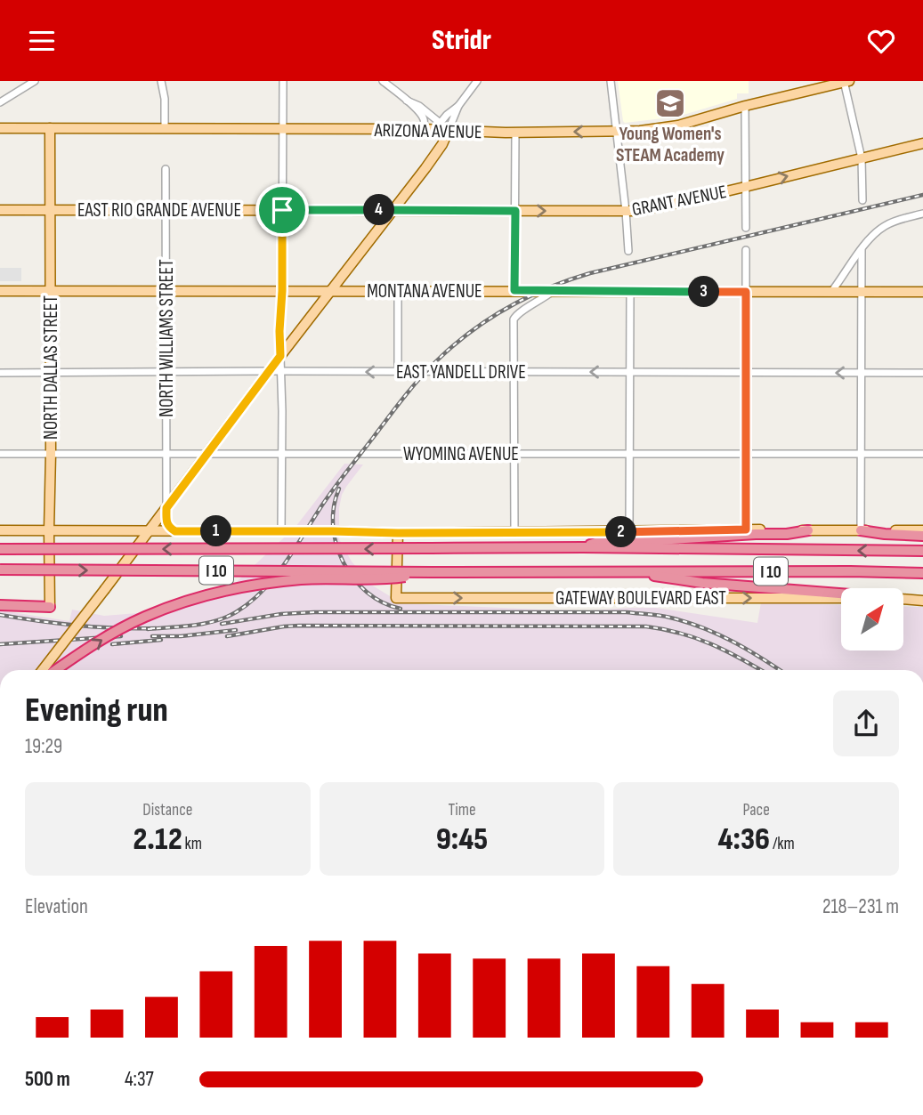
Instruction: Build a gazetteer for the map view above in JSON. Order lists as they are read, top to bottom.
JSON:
{
  "streets": {
    "highway": ["I 10"],
    "main road": [
      "ARIZONA AVENUE",
      "GRANT AVENUE",
      "EAST RIO GRANDE AVENUE",
      "MONTANA AVENUE",
      "NORTH DALLAS STREET",
      "GATEWAY BOULEVARD EAST"
    ],
    "street": ["NORTH WILLIAMS STREET", "EAST YANDELL DRIVE", "WYOMING AVENUE"]
  },
  "crossings": [
    ["ARIZONA AVENUE", "NORTH DALLAS STREET"],
    ["GRANT AVENUE", "EAST RIO GRANDE AVENUE"],
    ["EAST RIO GRANDE AVENUE", "NORTH WILLIAMS STREET"],
    ["EAST RIO GRANDE AVENUE", "NORTH DALLAS STREET"],
    ["MONTANA AVENUE", "NORTH WILLIAMS STREET"],
    ["MONTANA AVENUE", "NORTH DALLAS STREET"],
    ["NORTH WILLIAMS STREET", "EAST YANDELL DRIVE"],
    ["NORTH WILLIAMS STREET", "WYOMING AVENUE"],
    ["NORTH DALLAS STREET", "EAST YANDELL DRIVE"],
    ["NORTH DALLAS STREET", "WYOMING AVENUE"]
  ],
  "one_way": ["GRANT AVENUE", "EAST YANDELL DRIVE"],
  "places": {
    "school or university": ["Young Women's STEAM Academy"]
  },
  "north": "top right",
  "page": {
    "header": "Stridr",
    "pins": [
      "4",
      "3",
      "1",
      "2"
    ],
    "heading": ["Evening run", "19:29"],
    "stats": [
      ["Distance", "2.12 km"],
      ["Time", "9:45"],
      ["Pace", "4:36 /km"]
    ],
    "chart": ["Elevation", "218–231 m"],
    "list": [
      {
        "name": "500 m",
        "note": "4:37"
      }
    ]
  }
}
